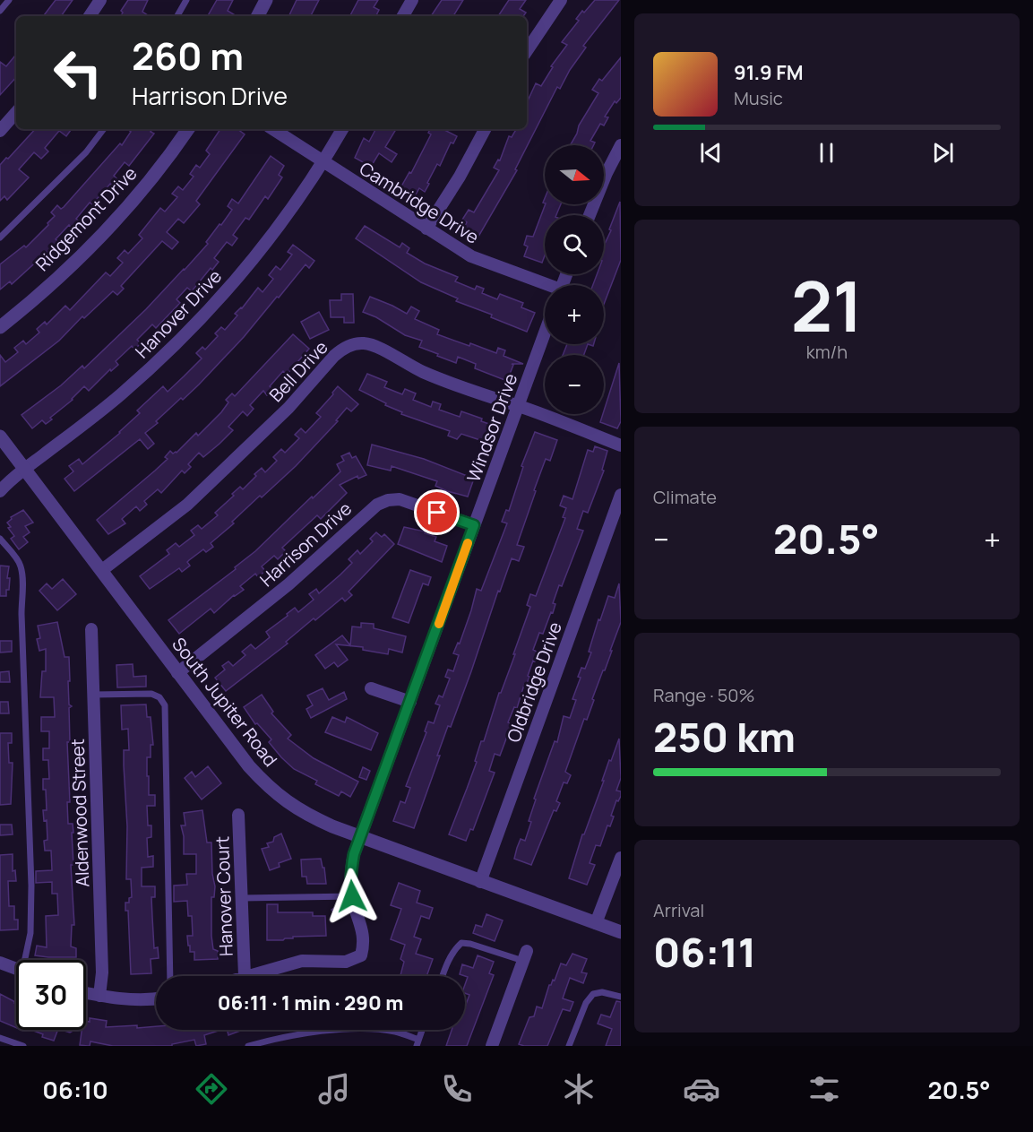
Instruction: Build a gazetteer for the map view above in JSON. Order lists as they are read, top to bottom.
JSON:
{
  "streets": {
    "street": [
      "Cambridge Drive",
      "Ridgemont Drive",
      "Hanover Drive",
      "Bell Drive",
      "Windsor Drive",
      "Harrison Drive",
      "Oldbridge Drive",
      "South Jupiter Road",
      "Aldenwood Street",
      "Hanover Court"
    ]
  },
  "crossings": [
    ["Cambridge Drive", "Hanover Drive"],
    ["Hanover Drive", "South Jupiter Road"],
    ["Bell Drive", "Windsor Drive"],
    ["Bell Drive", "South Jupiter Road"],
    ["Windsor Drive", "Harrison Drive"],
    ["Windsor Drive", "South Jupiter Road"],
    ["Windsor Drive", "Hanover Court"],
    ["Harrison Drive", "South Jupiter Road"],
    ["Oldbridge Drive", "South Jupiter Road"]
  ],
  "north": "right",
  "page": {
    "turn": ["260 m", "Harrison Drive"],
    "song": ["91.9 FM", "Music"],
    "map_buttons": ["+", "−"],
    "tile": [
      ["21", "km/h"],
      "Climate",
      ["Range · 50%", "250 km"],
      ["Arrival", "06:11"]
    ],
    "heat": ["−", "20.5°", "+"],
    "limit": "30",
    "trip": "06:11 · 1 min · 290 m",
    "tabs": ["06:10", "20.5°"]
  }
}
